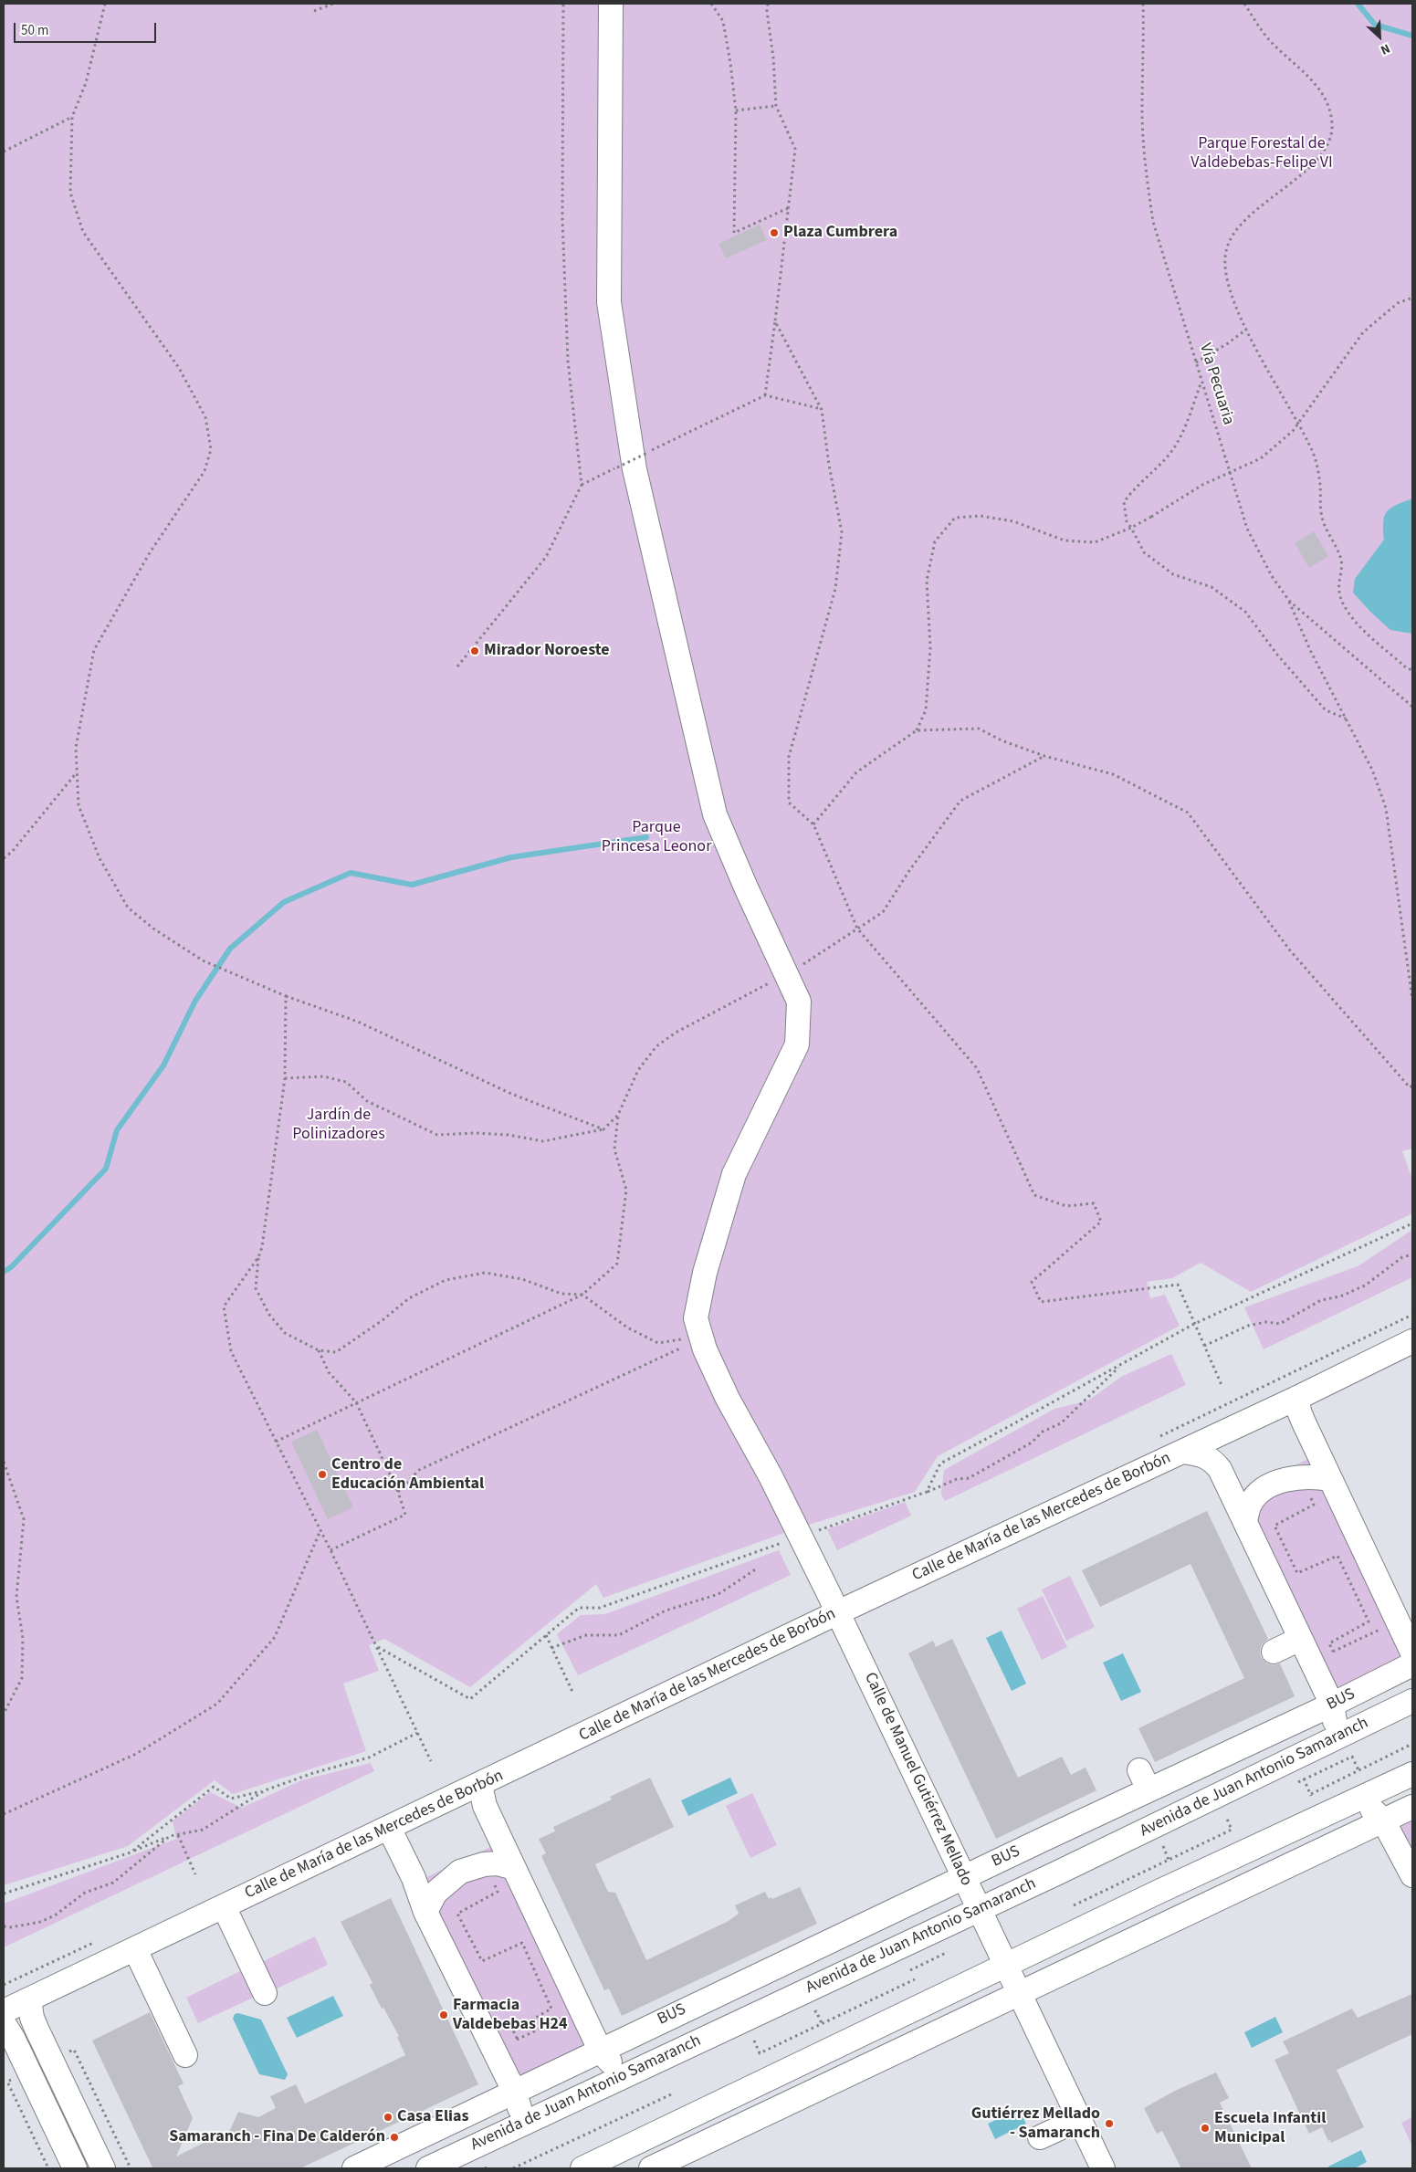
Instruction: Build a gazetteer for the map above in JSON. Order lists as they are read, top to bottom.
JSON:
{
  "streets": {
    "street": [
      "Calle de María de las Mercedes de Borbón",
      "BUS",
      "Avenida de Juan Antonio Samaranch",
      "Calle de Manuel Gutiérrez Mellado"
    ],
    "path": ["Vía Pecuaria"]
  },
  "crossings": [
    ["Calle de María de las Mercedes de Borbón", "Calle de Manuel Gutiérrez Mellado"],
    ["BUS", "Calle de Manuel Gutiérrez Mellado"],
    ["Avenida de Juan Antonio Samaranch", "Calle de Manuel Gutiérrez Mellado"]
  ],
  "parks": ["Parque Forestal de Valdebebas-Felipe VI", "Parque Princesa Leonor", "Jardín de Polinizadores"],
  "places": [
    "Plaza Cumbrera",
    "Mirador Noroeste",
    "Centro de Educación Ambiental",
    "Farmacia Valdebebas H24",
    "Casa Elias",
    "Gutiérrez Mellado - Samaranch",
    "Escuela Infantil Municipal",
    "Samaranch - Fina De Calderón"
  ],
  "scale_bar": "50 m",
  "north": "bottom right"
}
